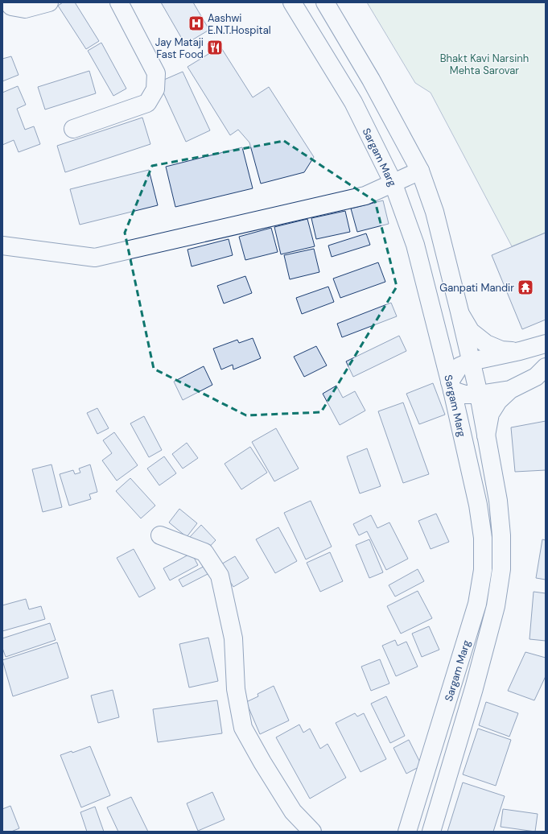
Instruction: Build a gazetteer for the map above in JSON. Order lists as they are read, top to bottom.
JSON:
{
  "streets": {
    "main road": ["Sargam Marg"]
  },
  "parks": ["Bhakt Kavi Narsinh Mehta Sarovar"],
  "places": {
    "hospital": ["Aashwi E.N.T.Hospital"],
    "restaurant": ["Jay Mataji Fast Food"],
    "temple": ["Ganpati Mandir"]
  }
}
